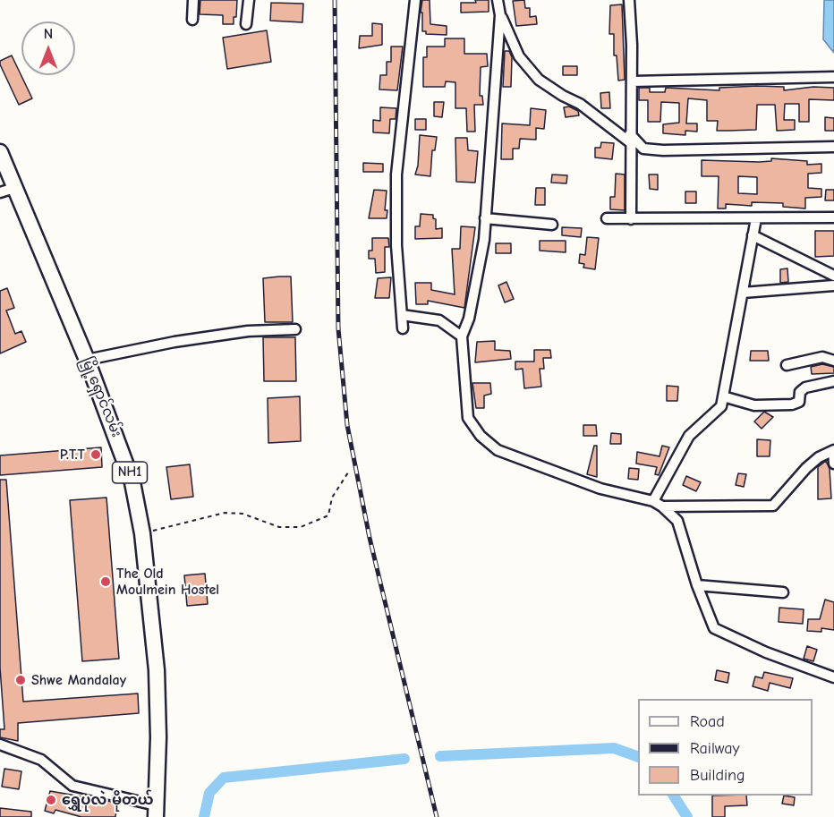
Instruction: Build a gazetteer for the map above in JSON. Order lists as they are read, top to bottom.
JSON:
{
  "streets": {
    "highway": ["မြို့ရှောင်လမ်း", "NH1"]
  },
  "places": [
    "P.T.T",
    "The Old Moulmein Hostel",
    "Shwe Mandalay",
    "ရွှေပုလဲ မိုတယ်"
  ],
  "legend": ["Road", "Railway", "Building"],
  "north": "top"
}
